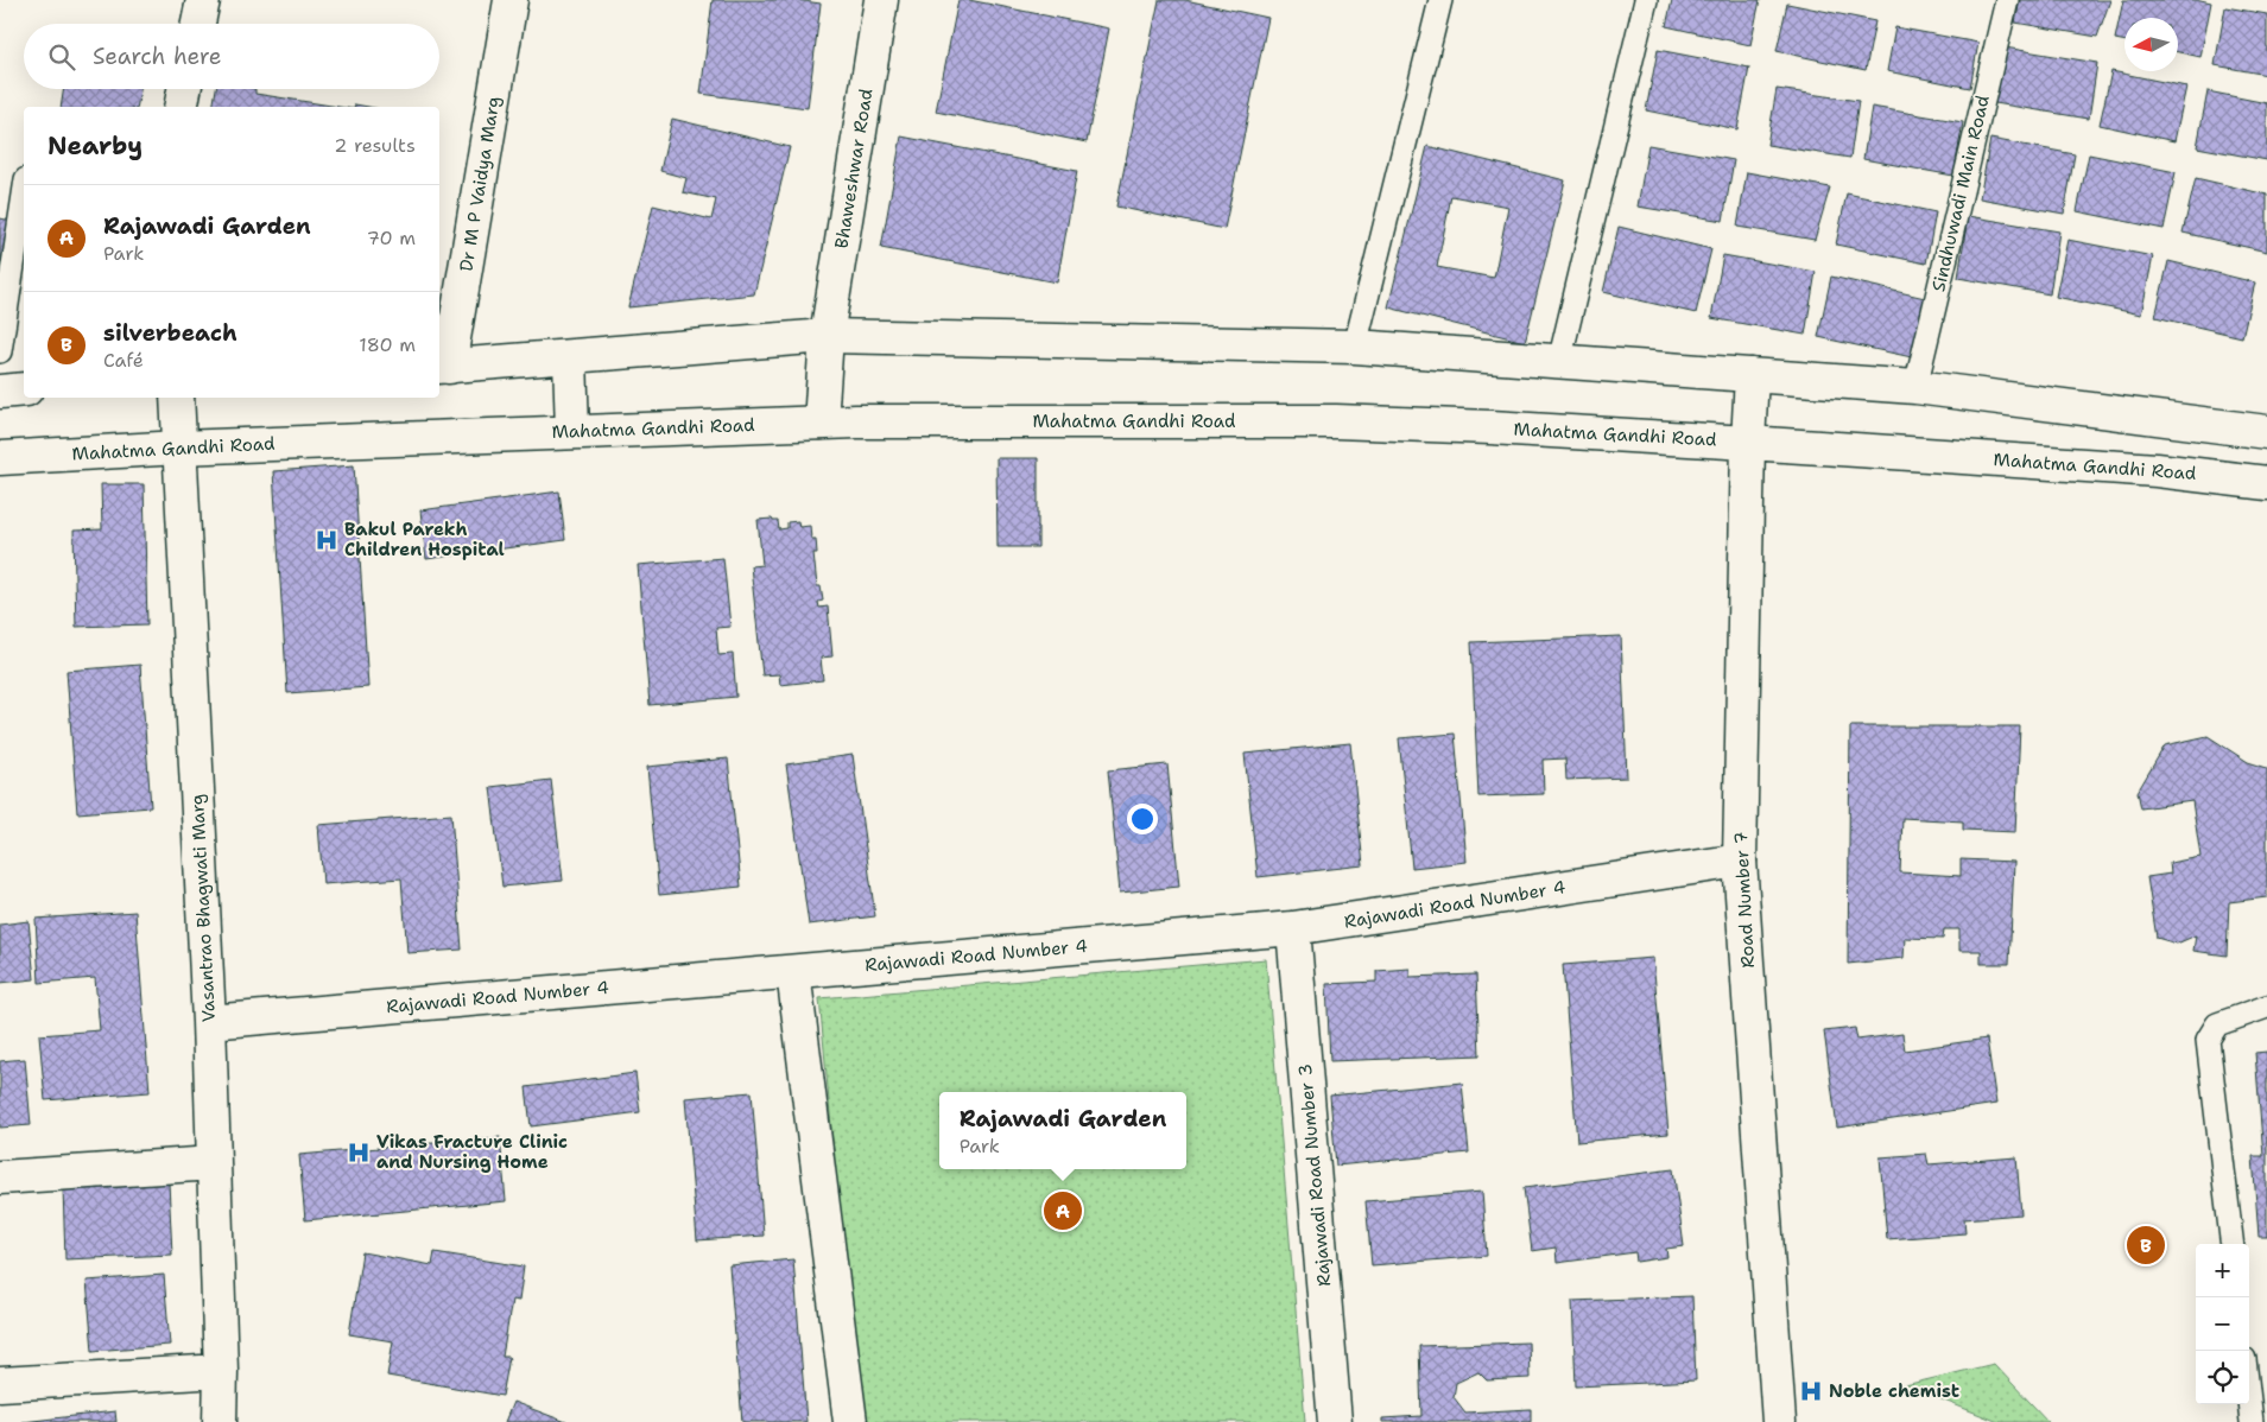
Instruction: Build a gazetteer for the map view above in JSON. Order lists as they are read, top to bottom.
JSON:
{
  "streets": {
    "street": [
      "Bhaweshwar Road",
      "Dr M P Vaidya Marg",
      "Mahatma Gandhi Road",
      "Road Number 7",
      "Rajawadi Road Number 4",
      "Vasantrao Bhagwati Marg",
      "Rajawadi Road Number 3"
    ],
    "lane": ["Sindhuwadi Main Road"]
  },
  "crossings": [
    ["Bhaweshwar Road", "Mahatma Gandhi Road"],
    ["Mahatma Gandhi Road", "Road Number 7"],
    ["Mahatma Gandhi Road", "Vasantrao Bhagwati Marg"],
    ["Road Number 7", "Rajawadi Road Number 4"],
    ["Rajawadi Road Number 4", "Vasantrao Bhagwati Marg"],
    ["Rajawadi Road Number 4", "Rajawadi Road Number 3"]
  ],
  "places": {
    "hospital": ["Bakul Parekh Children Hospital", "Vikas Fracture Clinic and Nursing Home", "Noble chemist"]
  },
  "north": "left",
  "page": {
    "search": "Search here",
    "heading": ["Nearby", "2 results"],
    "list": [
      {
        "mark": "A",
        "name": "Rajawadi Garden",
        "note": "Park",
        "value": "70 m"
      },
      {
        "mark": "B",
        "name": "silverbeach",
        "note": "Café",
        "value": "180 m"
      }
    ],
    "popup": ["Rajawadi Garden", "Park"],
    "pins": ["A", "B"],
    "map_buttons": ["+", "−"]
  }
}
